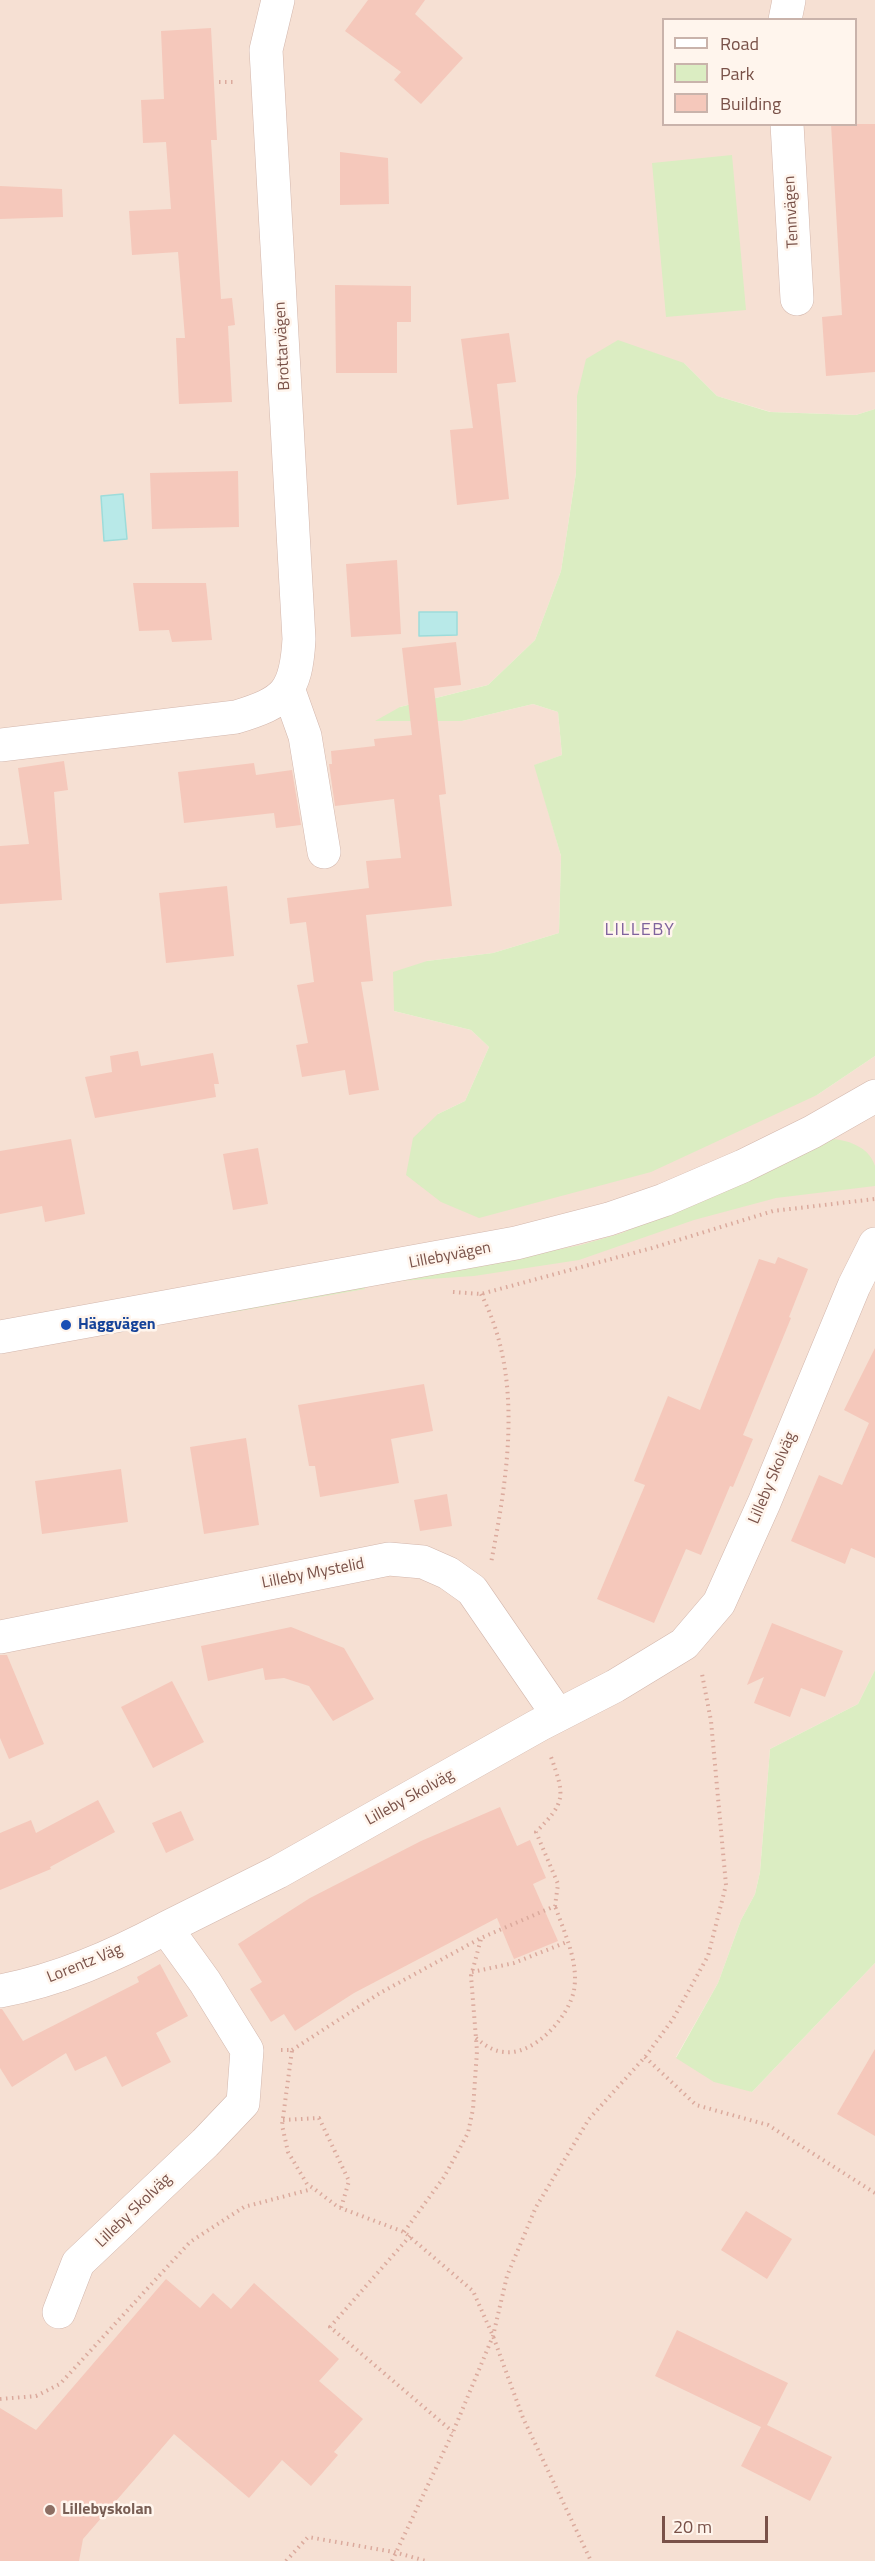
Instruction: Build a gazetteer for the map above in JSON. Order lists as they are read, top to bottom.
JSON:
{
  "streets": {
    "street": [
      "Tennvägen",
      "Brottarvägen",
      "Lillebyvägen",
      "Lilleby Skolväg",
      "Lilleby Mystelid",
      "Lorentz Väg"
    ]
  },
  "crossings": [
    ["Lilleby Skolväg", "Lilleby Mystelid"],
    ["Lilleby Skolväg", "Lorentz Väg"]
  ],
  "districts": ["LILLEBY"],
  "places": ["Häggvägen", "Lillebyskolan"],
  "legend": ["Road", "Park", "Building"],
  "scale_bar": "20 m"
}
